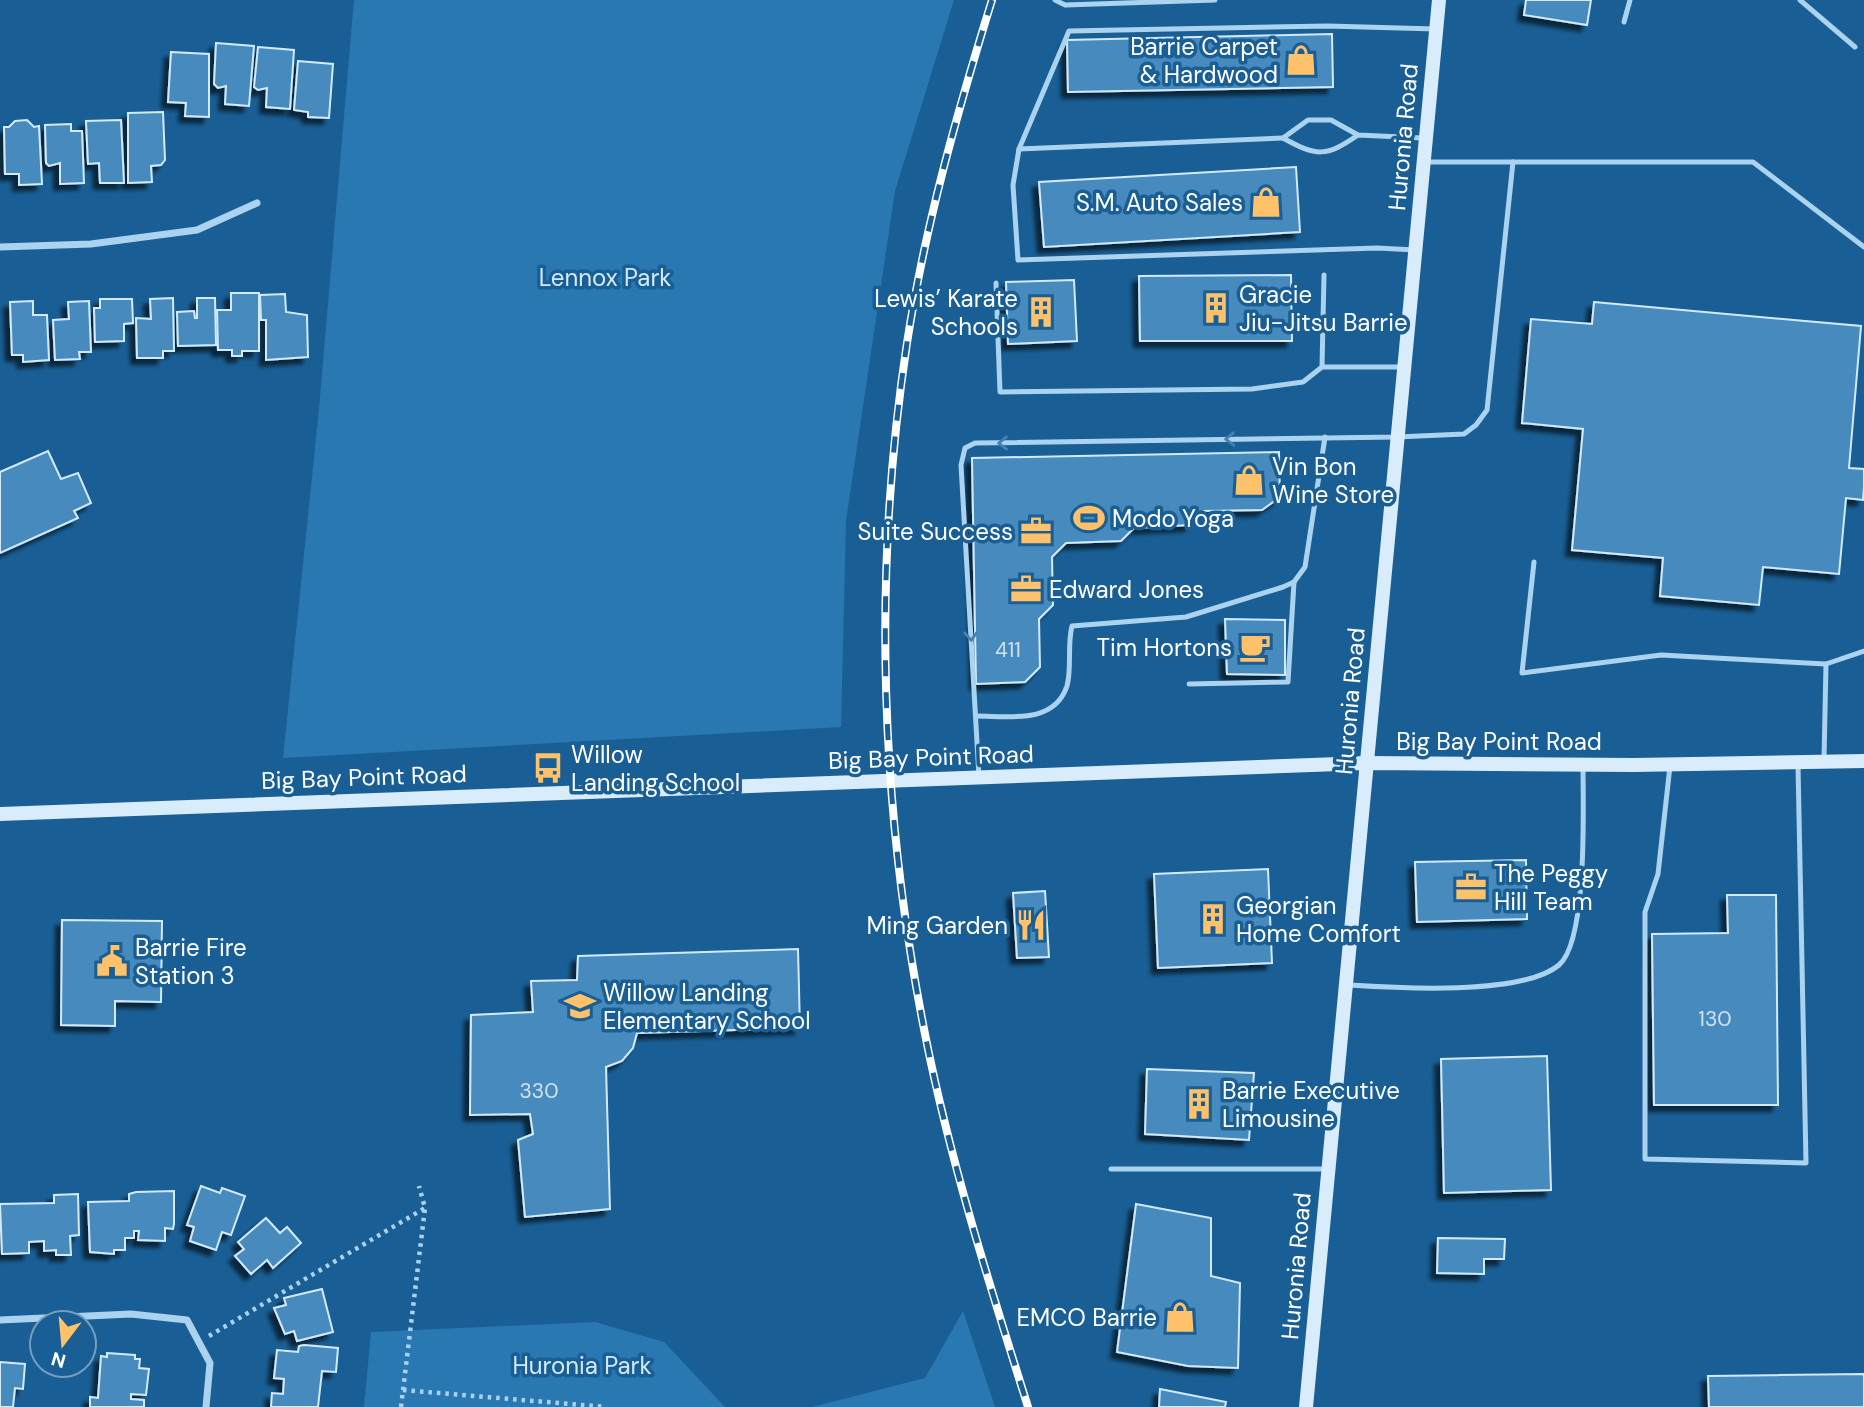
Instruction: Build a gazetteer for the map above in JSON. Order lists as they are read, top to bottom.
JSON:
{
  "streets": {
    "street": ["Huronia Road", "Big Bay Point Road"]
  },
  "crossings": [
    ["Huronia Road", "Big Bay Point Road"]
  ],
  "parks": ["Lennox Park", "Huronia Park"],
  "places": {
    "shop": [
      "Barrie Carpet & Hardwood",
      "S.M. Auto Sales",
      "Vin Bon Wine Store",
      "EMCO Barrie"
    ],
    "building": [
      "Gracie Jiu-Jitsu Barrie",
      "Lewis’ Karate Schools",
      "Georgian Home Comfort",
      "Barrie Executive Limousine"
    ],
    "sports": ["Modo Yoga"],
    "office": ["Suite Success", "Edward Jones", "The Peggy Hill Team"],
    "cafe": ["Tim Hortons"],
    "bus stop": ["Willow Landing School"],
    "restaurant": ["Ming Garden"],
    "public building": ["Barrie Fire Station 3"],
    "school or university": ["Willow Landing Elementary School"]
  },
  "house_numbers": ["411", "130", "330"],
  "north": "bottom"
}
